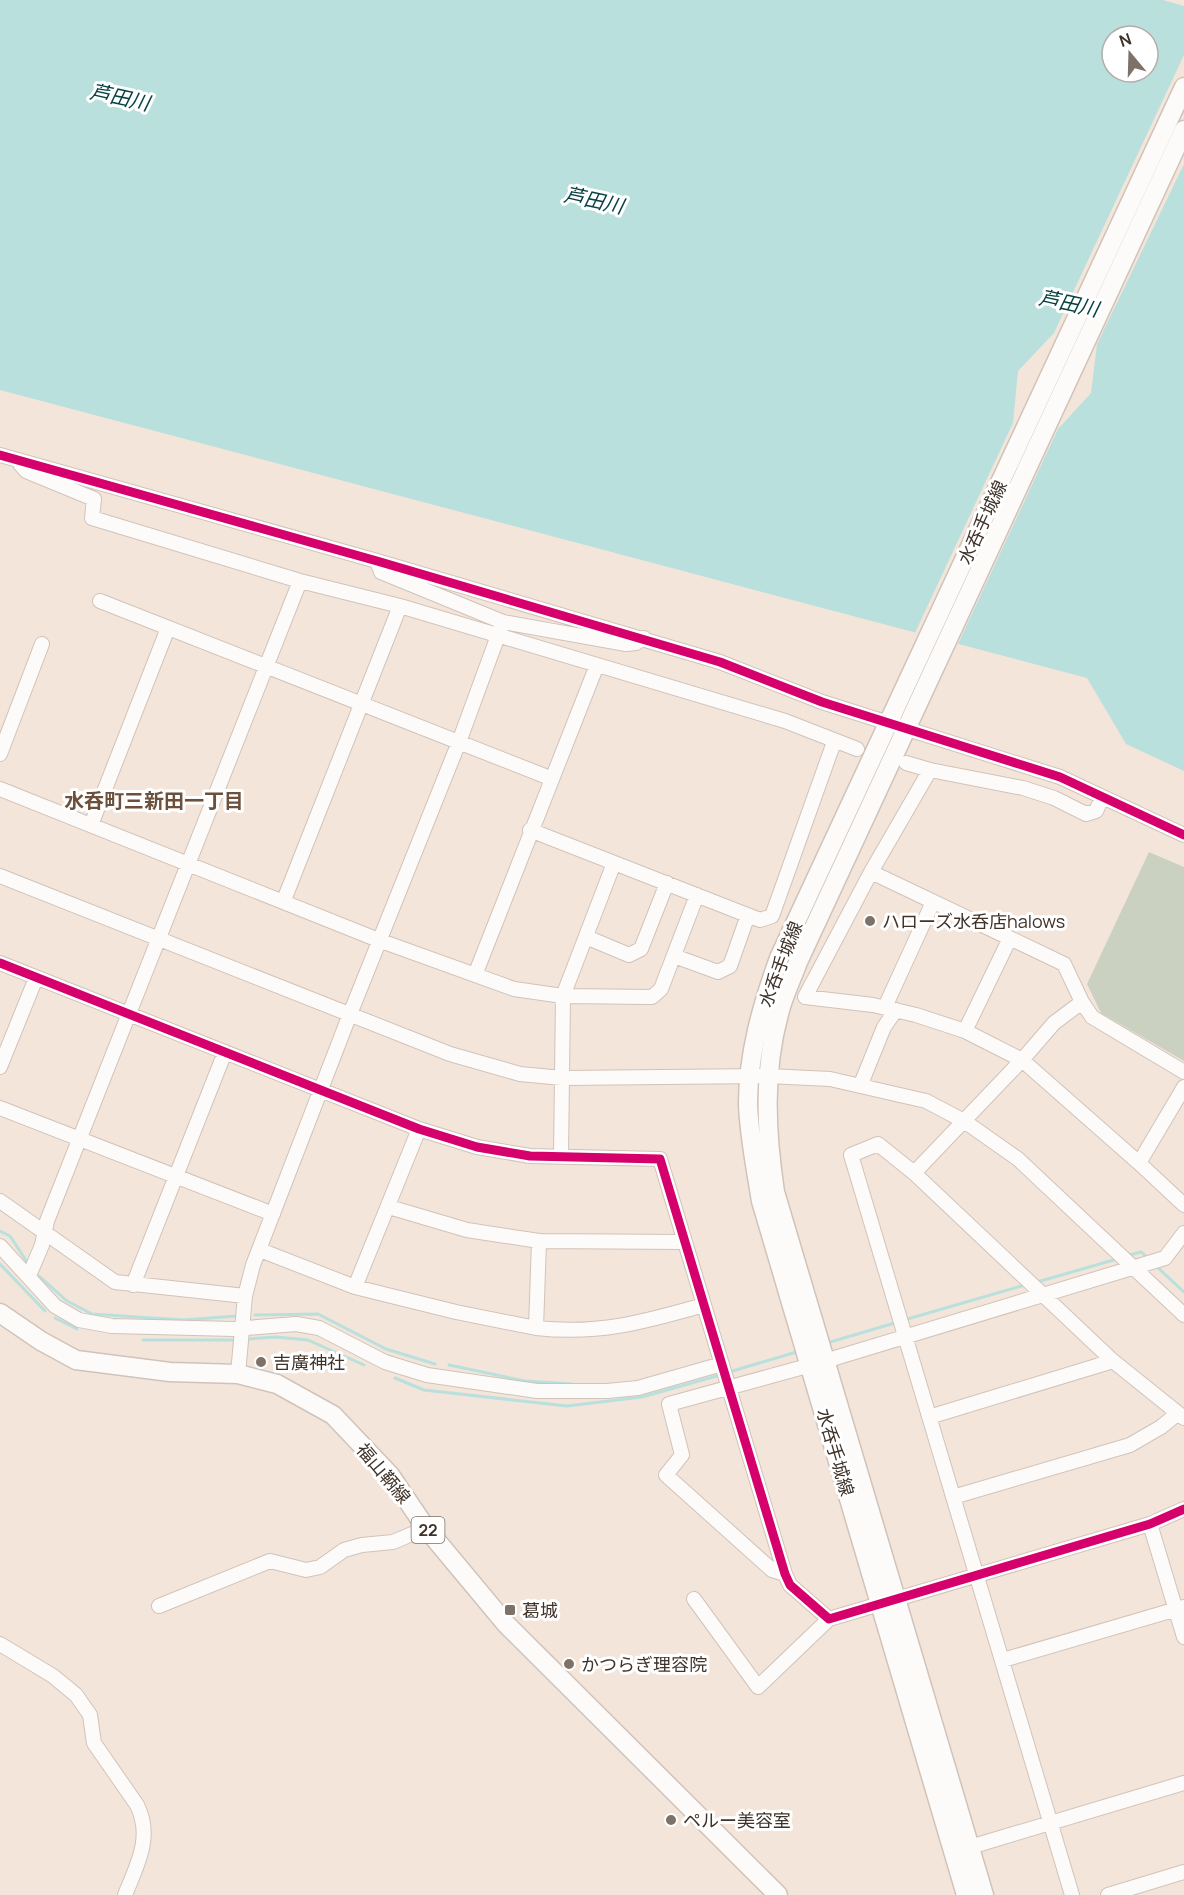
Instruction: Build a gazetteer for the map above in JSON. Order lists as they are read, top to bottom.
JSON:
{
  "streets": {
    "main road": ["水呑手城線", "福山鞆線", "22"]
  },
  "districts": ["水呑町三新田一丁目"],
  "water": ["芦田川"],
  "places": {
    "other": [
      "ハローズ水呑店halows",
      "吉廣神社",
      "かつらぎ理容院",
      "ペルー美容室"
    ],
    "transit": ["葛城"]
  },
  "north": "top"
}
